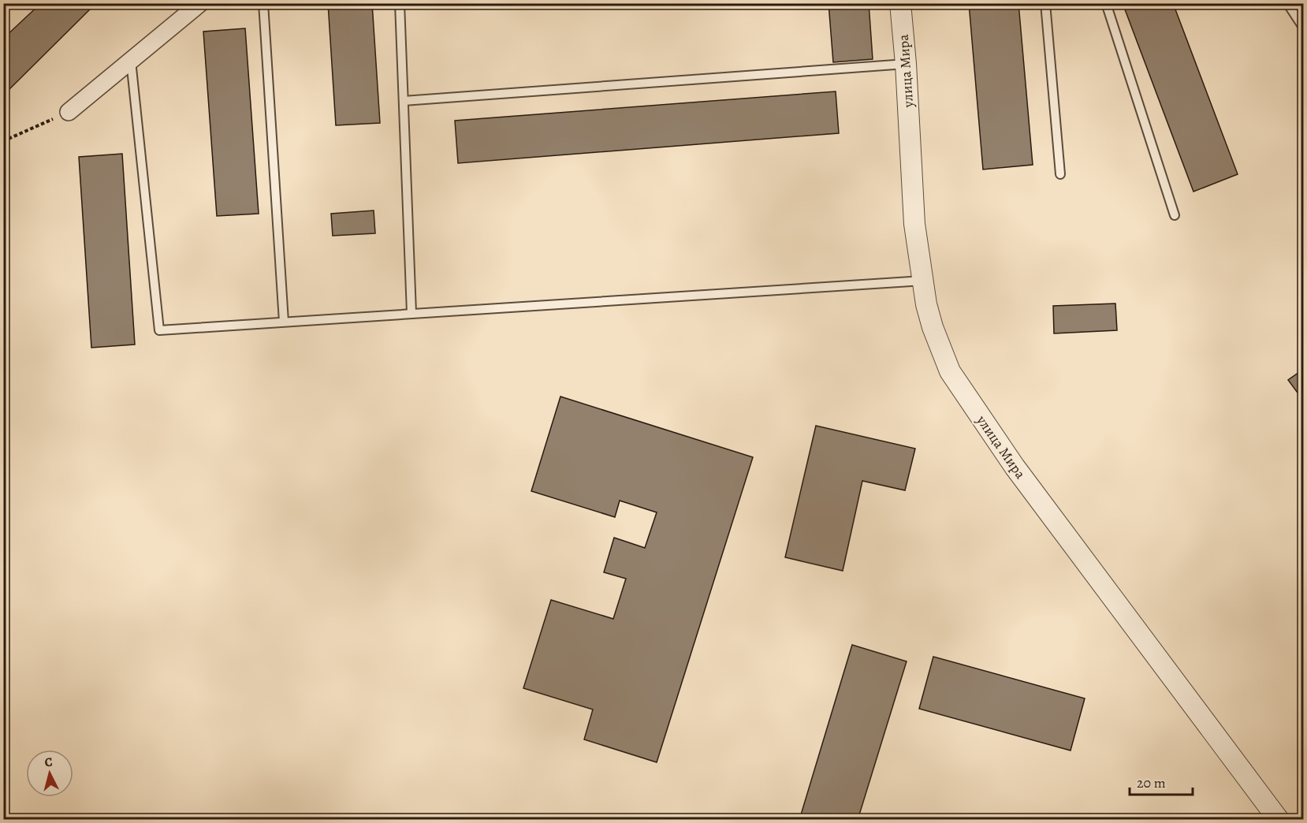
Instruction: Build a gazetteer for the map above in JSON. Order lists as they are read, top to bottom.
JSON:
{
  "streets": {
    "street": ["улица Мира"]
  },
  "scale_bar": "20 m",
  "north": "top"
}
